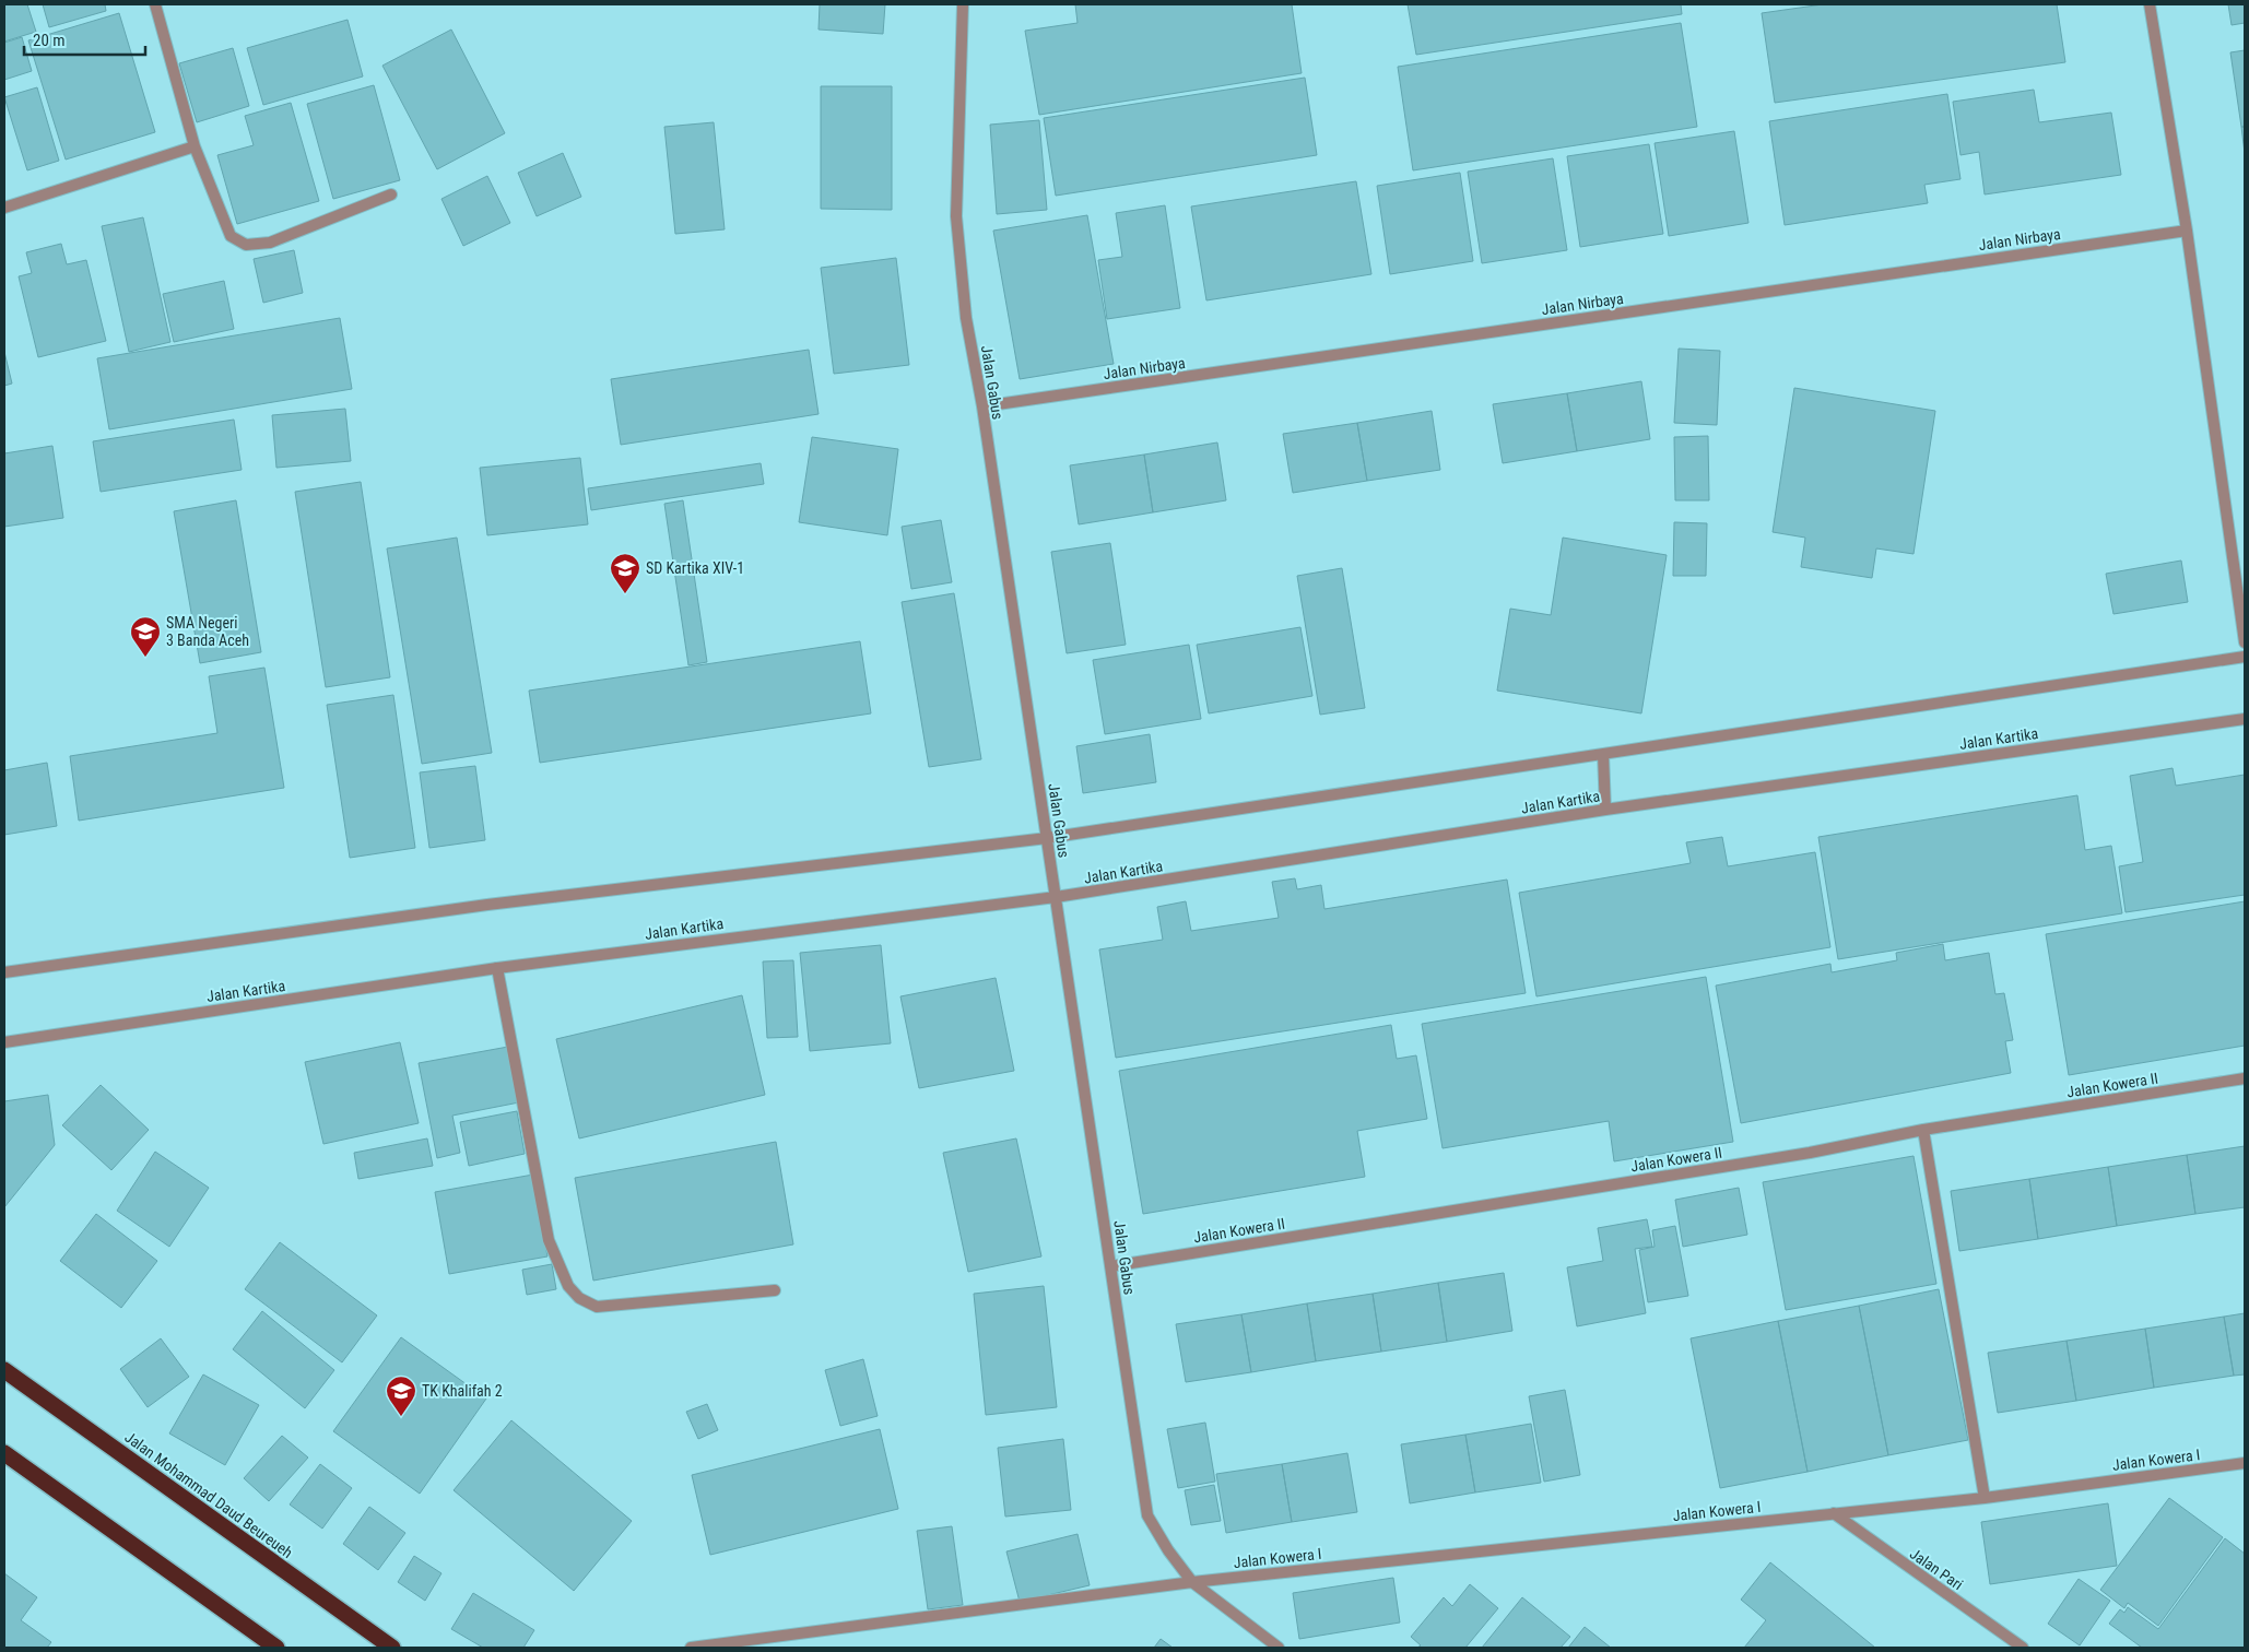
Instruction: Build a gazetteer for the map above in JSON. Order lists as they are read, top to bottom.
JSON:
{
  "streets": {
    "highway": ["Jalan Mohammad Daud Beureueh"],
    "street": [
      "Jalan Nirbaya",
      "Jalan Gabus",
      "Jalan Kartika",
      "Jalan Kowera II",
      "Jalan Kowera I",
      "Jalan Pari"
    ]
  },
  "crossings": [
    ["Jalan Nirbaya", "Jalan Gabus"],
    ["Jalan Gabus", "Jalan Kartika"],
    ["Jalan Gabus", "Jalan Kowera II"],
    ["Jalan Gabus", "Jalan Kowera I"],
    ["Jalan Kowera I", "Jalan Pari"]
  ],
  "places": {
    "school or university": ["SD Kartika XIV-1", "SMA Negeri 3 Banda Aceh", "TK Khalifah 2"]
  },
  "scale_bar": "20 m"
}
